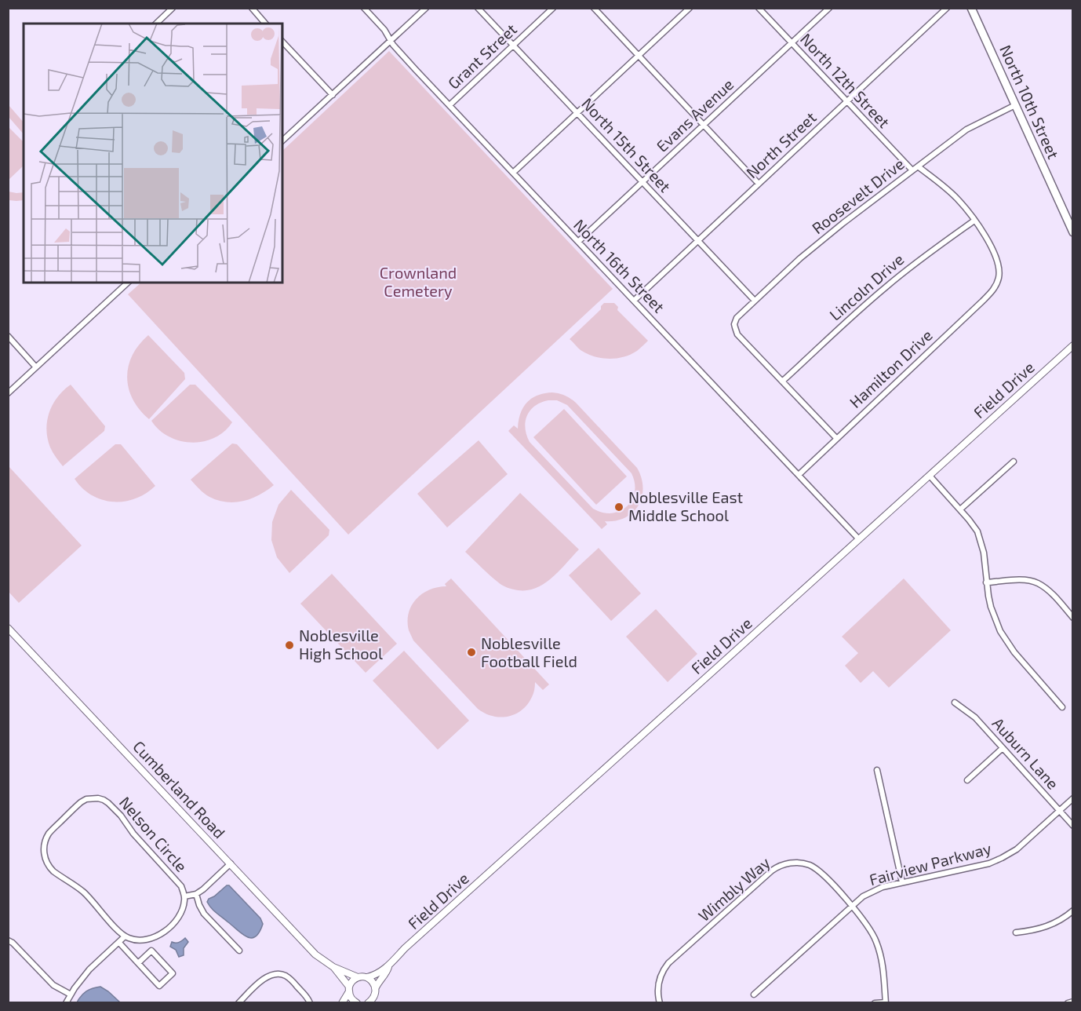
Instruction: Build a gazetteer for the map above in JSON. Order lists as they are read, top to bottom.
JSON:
{
  "streets": {
    "main road": ["North 10th Street"],
    "street": [
      "Grant Street",
      "North 12th Street",
      "Evans Avenue",
      "North 15th Street",
      "North Street",
      "Roosevelt Drive",
      "North 16th Street",
      "Lincoln Drive",
      "Hamilton Drive",
      "Field Drive",
      "Auburn Lane",
      "Cumberland Road",
      "Nelson Circle",
      "Fairview Parkway",
      "Wimbly Way"
    ]
  },
  "crossings": [
    ["Grant Street", "North 15th Street"],
    ["Grant Street", "North 16th Street"],
    ["North 12th Street", "Evans Avenue"],
    ["North 12th Street", "North Street"],
    ["North 12th Street", "Roosevelt Drive"],
    ["North 10th Street", "Roosevelt Drive"],
    ["Evans Avenue", "North 15th Street"],
    ["Evans Avenue", "North 16th Street"],
    ["North 15th Street", "North Street"],
    ["North 15th Street", "Roosevelt Drive"],
    ["North Street", "North 16th Street"],
    ["Roosevelt Drive", "Lincoln Drive"],
    ["North 16th Street", "Hamilton Drive"],
    ["North 16th Street", "Field Drive"],
    ["Lincoln Drive", "Hamilton Drive"],
    ["Auburn Lane", "Fairview Parkway"],
    ["Fairview Parkway", "Wimbly Way"]
  ],
  "parks": ["Crownland Cemetery"],
  "places": ["Noblesville East Middle School", "Noblesville High School", "Noblesville Football Field"]
}
